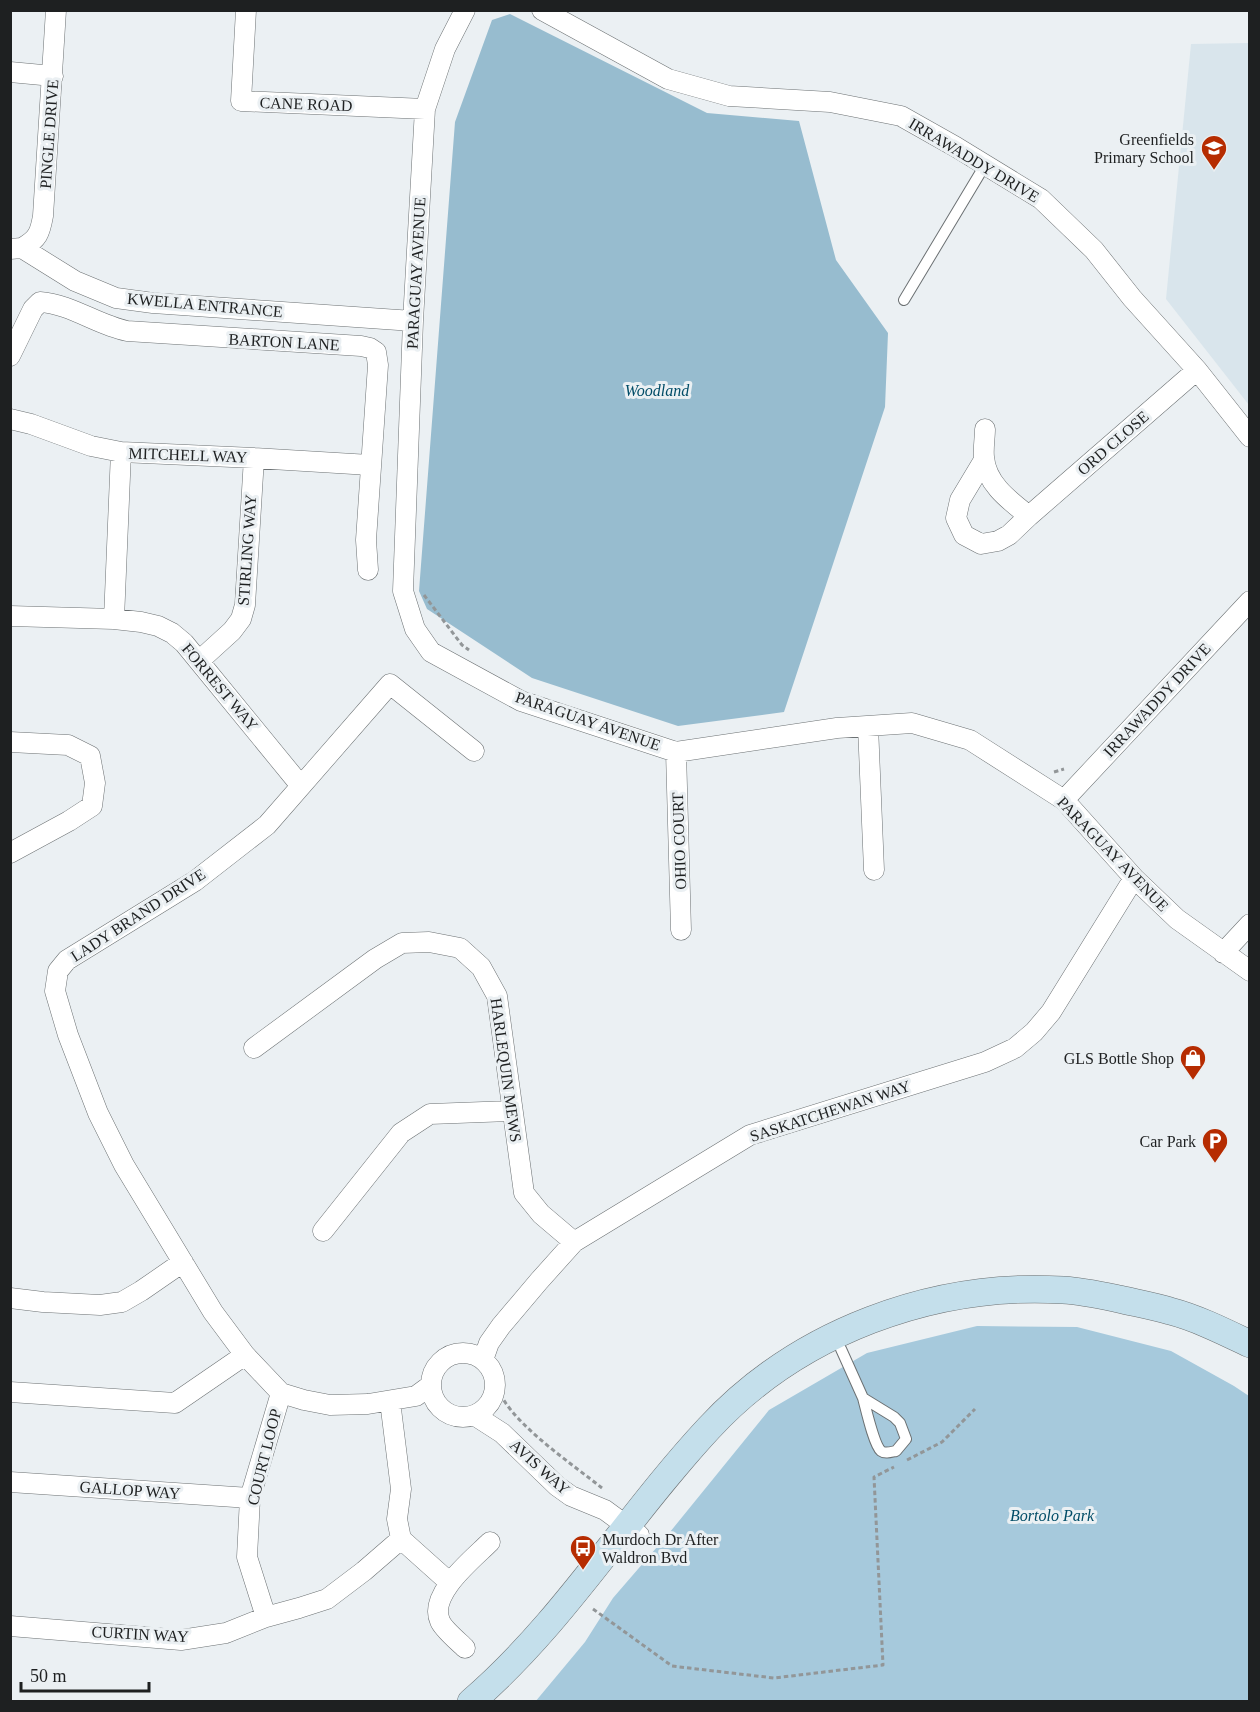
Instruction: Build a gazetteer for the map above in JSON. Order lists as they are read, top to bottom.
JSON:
{
  "streets": {
    "street": [
      "CANE ROAD",
      "PINGLE DRIVE",
      "IRRAWADDY DRIVE",
      "PARAGUAY AVENUE",
      "KWELLA ENTRANCE",
      "BARTON LANE",
      "ORD CLOSE",
      "MITCHELL WAY",
      "STIRLING WAY",
      "FORREST WAY",
      "OHIO COURT",
      "LADY BRAND DRIVE",
      "HARLEQUIN MEWS",
      "SASKATCHEWAN WAY",
      "COURT LOOP",
      "AVIS WAY",
      "GALLOP WAY",
      "CURTIN WAY"
    ]
  },
  "crossings": [
    ["CANE ROAD", "PARAGUAY AVENUE"],
    ["PINGLE DRIVE", "KWELLA ENTRANCE"],
    ["IRRAWADDY DRIVE", "PARAGUAY AVENUE"],
    ["IRRAWADDY DRIVE", "ORD CLOSE"],
    ["PARAGUAY AVENUE", "KWELLA ENTRANCE"],
    ["PARAGUAY AVENUE", "OHIO COURT"],
    ["PARAGUAY AVENUE", "SASKATCHEWAN WAY"],
    ["BARTON LANE", "MITCHELL WAY"],
    ["MITCHELL WAY", "STIRLING WAY"],
    ["STIRLING WAY", "FORREST WAY"],
    ["FORREST WAY", "LADY BRAND DRIVE"],
    ["LADY BRAND DRIVE", "COURT LOOP"],
    ["HARLEQUIN MEWS", "SASKATCHEWAN WAY"],
    ["SASKATCHEWAN WAY", "AVIS WAY"],
    ["COURT LOOP", "GALLOP WAY"],
    ["COURT LOOP", "CURTIN WAY"]
  ],
  "parks": ["Woodland", "Bortolo Park"],
  "places": {
    "school or university": ["Greenfields Primary School"],
    "shop": ["GLS Bottle Shop"],
    "parking": ["Car Park"],
    "bus stop": ["Murdoch Dr After Waldron Bvd"]
  },
  "scale_bar": "50 m"
}
